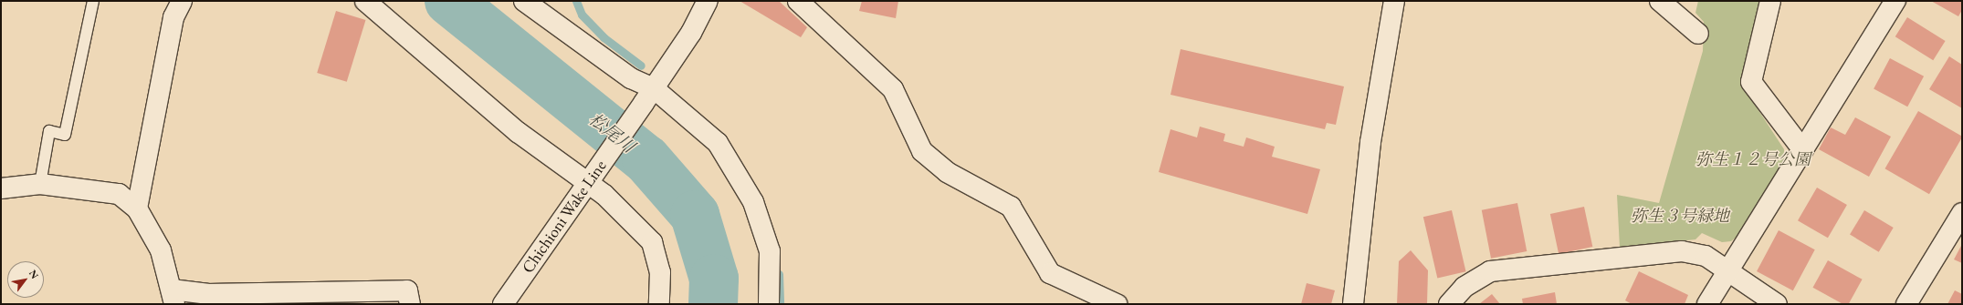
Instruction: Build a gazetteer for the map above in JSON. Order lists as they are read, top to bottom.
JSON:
{
  "streets": {
    "street": ["Chichioni Wake Line"]
  },
  "water": ["松尾川"],
  "parks": ["弥生１２号公園", "弥生３号緑地"],
  "north": "top right"
}
